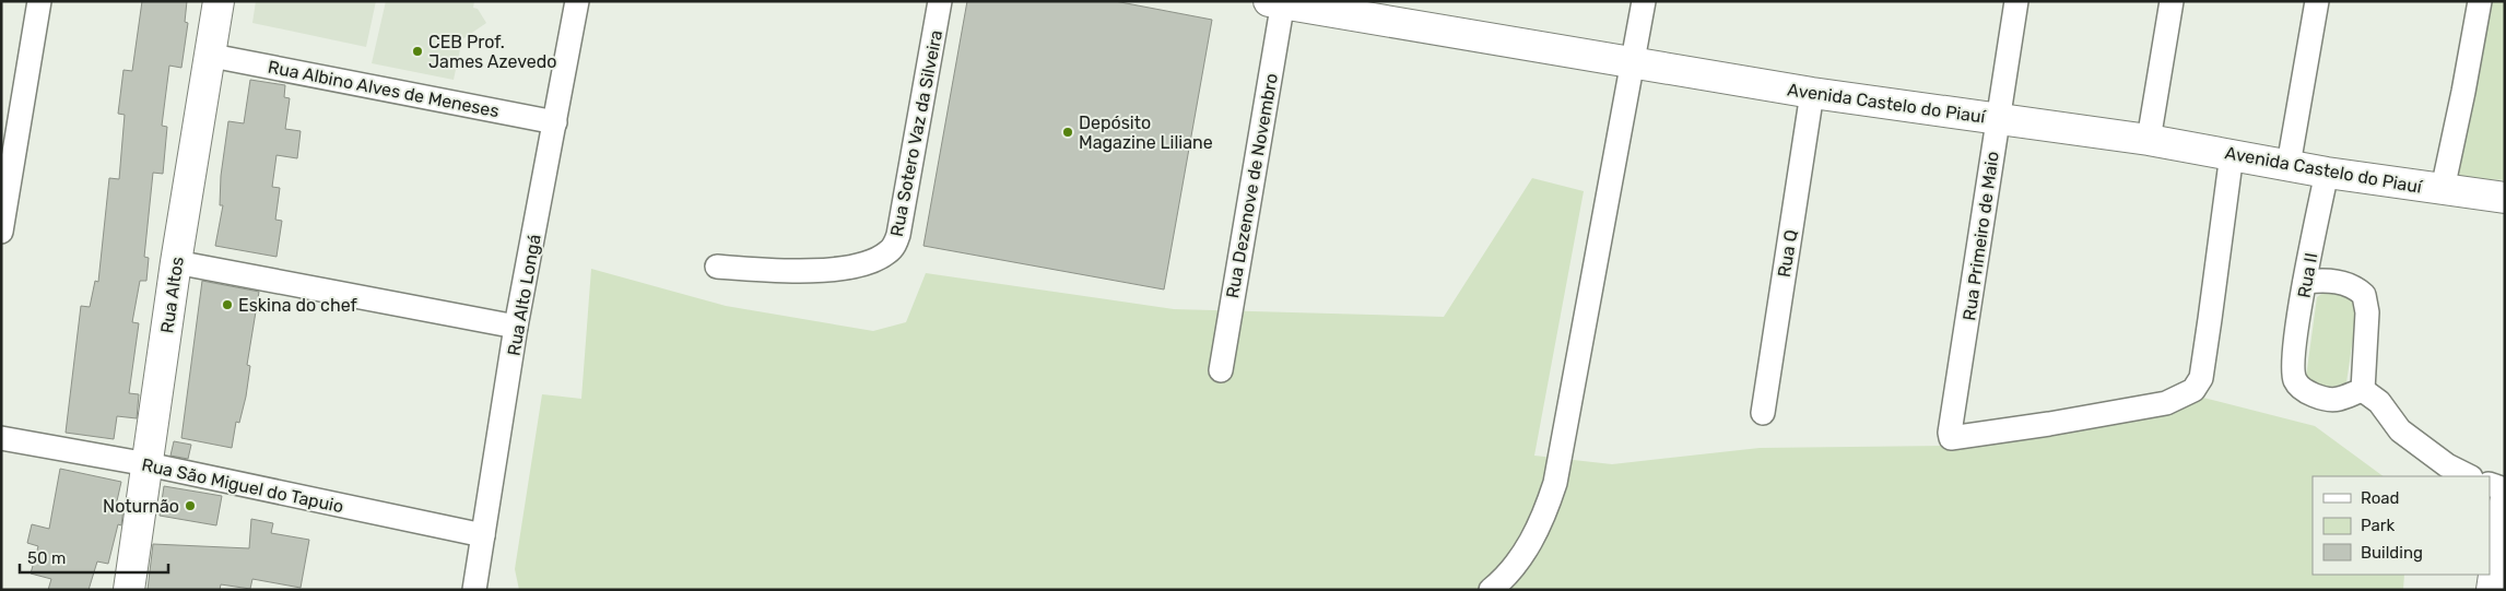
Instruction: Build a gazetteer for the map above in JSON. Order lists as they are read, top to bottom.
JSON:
{
  "streets": {
    "main road": ["Avenida Castelo do Piauí", "Rua Altos"],
    "street": [
      "Rua Albino Alves de Meneses",
      "Rua Sotero Vaz da Silveira",
      "Rua Dezenove de Novembro",
      "Rua Primeiro de Maio",
      "Rua Q",
      "Rua II",
      "Rua Alto Longá",
      "Rua São Miguel do Tapuio"
    ]
  },
  "crossings": [
    ["Rua Albino Alves de Meneses", "Rua Altos"],
    ["Rua Albino Alves de Meneses", "Rua Alto Longá"],
    ["Avenida Castelo do Piauí", "Rua Dezenove de Novembro"],
    ["Avenida Castelo do Piauí", "Rua Primeiro de Maio"],
    ["Avenida Castelo do Piauí", "Rua Q"],
    ["Avenida Castelo do Piauí", "Rua II"],
    ["Rua Altos", "Rua São Miguel do Tapuio"],
    ["Rua Alto Longá", "Rua São Miguel do Tapuio"]
  ],
  "places": [
    "CEB Prof. James Azevedo",
    "Depósito Magazine Liliane",
    "Eskina do chef",
    "Noturnão"
  ],
  "legend": ["Road", "Park", "Building"],
  "scale_bar": "50 m"
}
